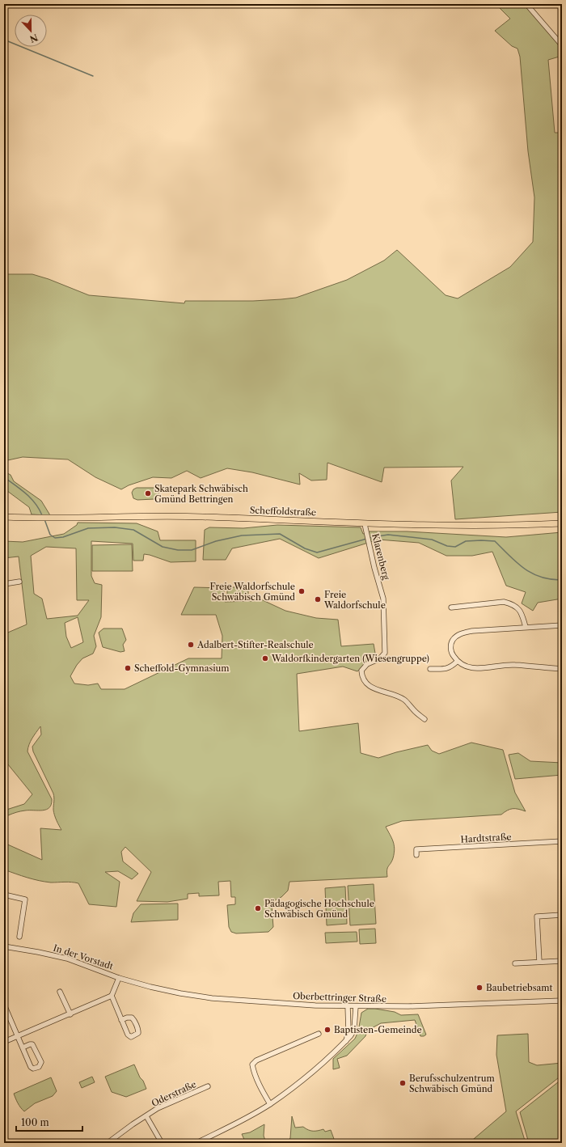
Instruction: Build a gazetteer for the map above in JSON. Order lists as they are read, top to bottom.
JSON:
{
  "streets": {
    "main road": ["Scheffoldstraße"],
    "street": [
      "Klarenberg",
      "Hardtstraße",
      "In der Vorstadt",
      "Oberbettringer Straße",
      "Oderstraße"
    ]
  },
  "crossings": [
    ["Scheffoldstraße", "Klarenberg"],
    ["In der Vorstadt", "Oberbettringer Straße"]
  ],
  "places": [
    "Skatepark Schwäbisch Gmünd Bettringen",
    "Freie Waldorfschule Schwäbisch Gmünd",
    "Freie Waldorfschule",
    "Adalbert-Stifter-Realschule",
    "Waldorfkindergarten (Wiesengruppe)",
    "Scheffold-Gymnasium",
    "Pädagogische Hochschule Schwäbisch Gmünd",
    "Baubetriebsamt",
    "Baptisten-Gemeinde",
    "Berufsschulzentrum Schwäbisch Gmünd"
  ],
  "scale_bar": "100 m",
  "north": "bottom"
}
